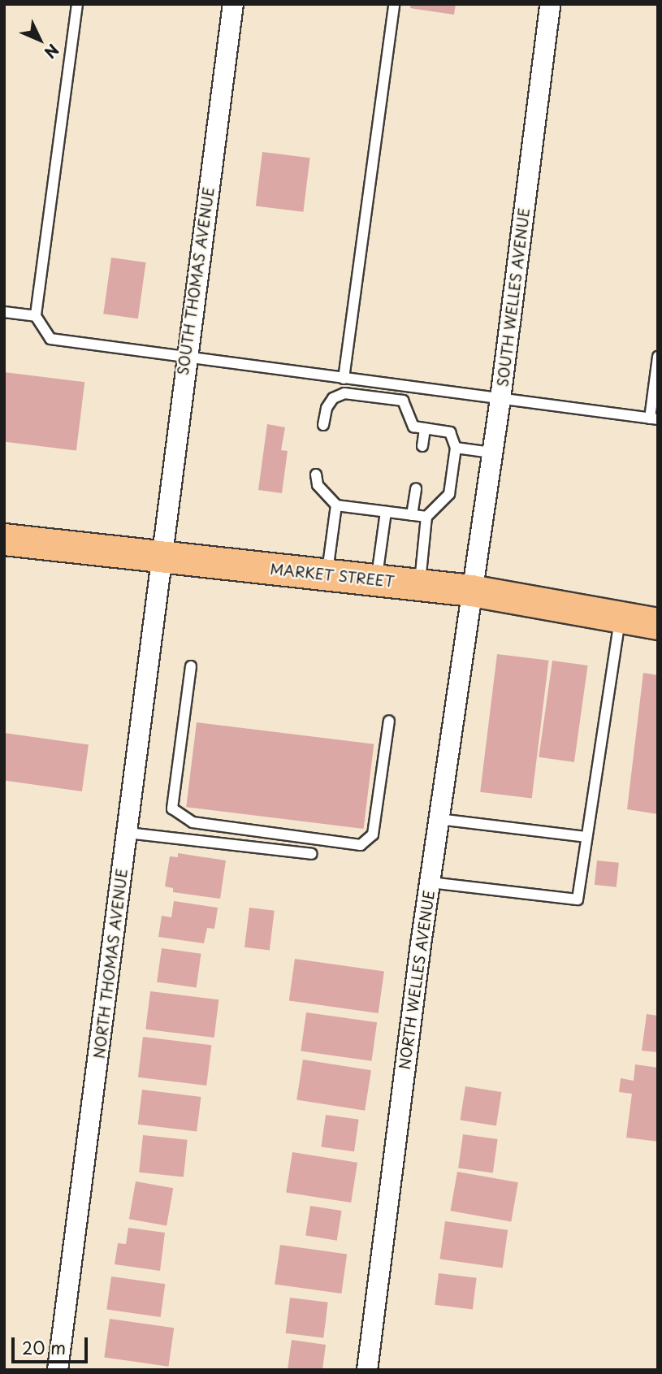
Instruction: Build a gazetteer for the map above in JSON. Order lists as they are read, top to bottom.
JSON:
{
  "streets": {
    "main road": ["MARKET STREET"],
    "street": [
      "SOUTH THOMAS AVENUE",
      "SOUTH WELLES AVENUE",
      "NORTH THOMAS AVENUE",
      "NORTH WELLES AVENUE"
    ]
  },
  "crossings": [
    ["SOUTH THOMAS AVENUE", "MARKET STREET"],
    ["SOUTH THOMAS AVENUE", "NORTH THOMAS AVENUE"],
    ["SOUTH WELLES AVENUE", "MARKET STREET"],
    ["SOUTH WELLES AVENUE", "NORTH WELLES AVENUE"],
    ["MARKET STREET", "NORTH THOMAS AVENUE"],
    ["MARKET STREET", "NORTH WELLES AVENUE"]
  ],
  "scale_bar": "20 m",
  "north": "bottom right"
}
